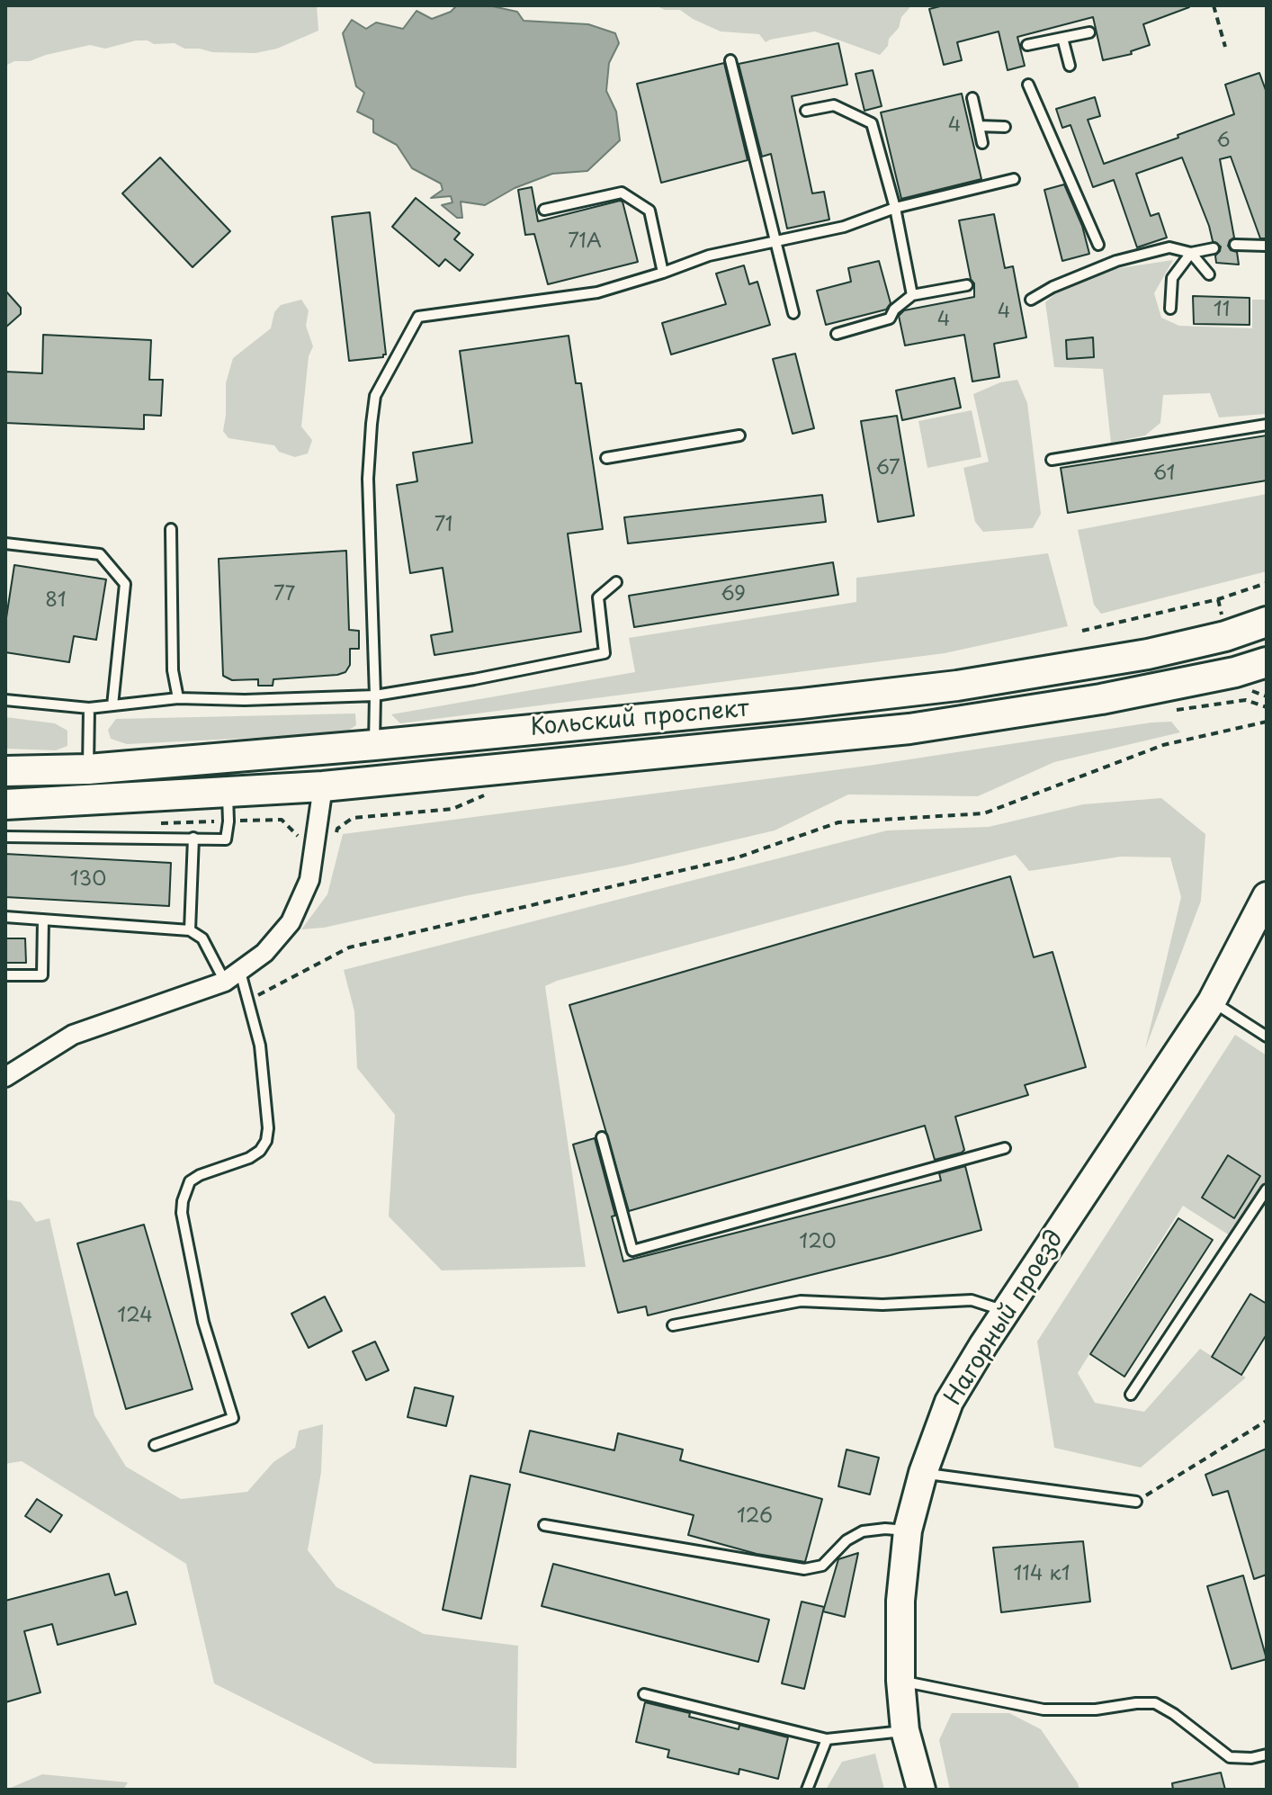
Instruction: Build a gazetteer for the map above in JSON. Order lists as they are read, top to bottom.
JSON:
{
  "streets": {
    "main road": ["Кольский проспект", "Нагорный проезд"]
  },
  "house_numbers": [
    "4",
    "6",
    "71А",
    "11",
    "4",
    "4",
    "67",
    "61",
    "71",
    "77",
    "69",
    "81",
    "130",
    "120",
    "124",
    "126",
    "114 к1"
  ]
}
